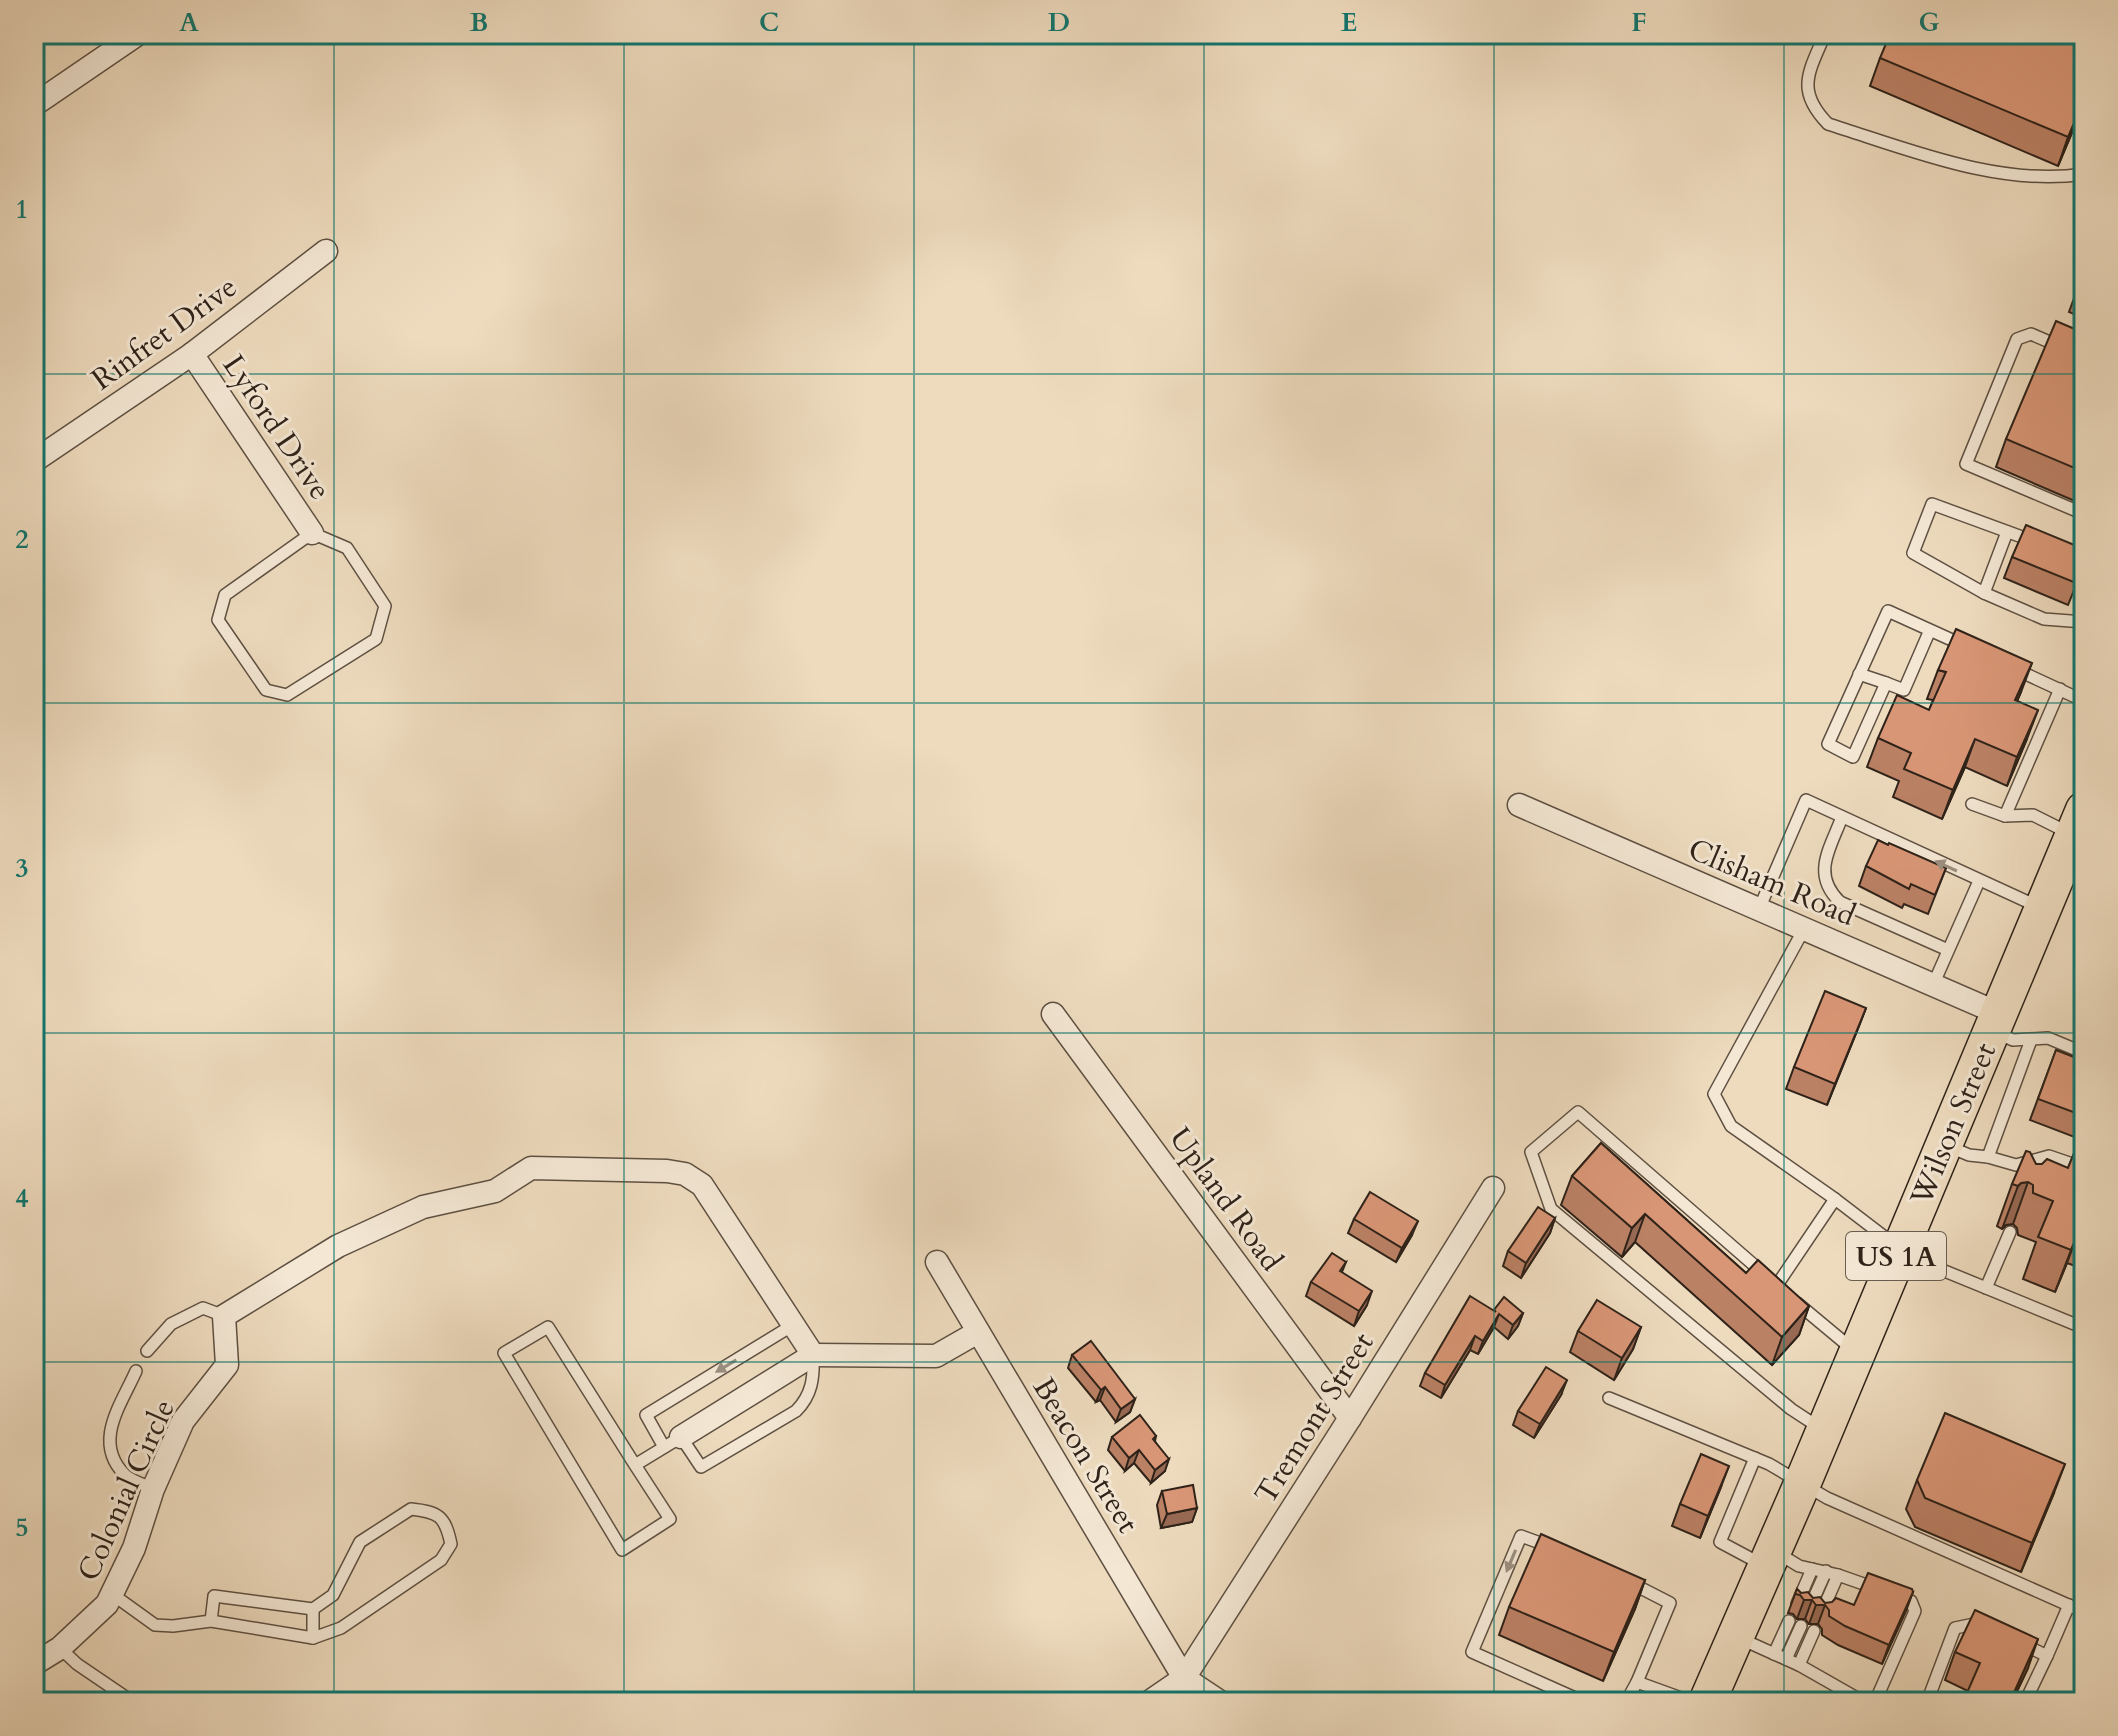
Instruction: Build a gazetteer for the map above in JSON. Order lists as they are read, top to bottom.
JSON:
{
  "streets": {
    "main road": ["Wilson Street", "US 1A"],
    "street": [
      "Rinfret Drive",
      "Lyford Drive",
      "Clisham Road",
      "Upland Road",
      "Tremont Street",
      "Beacon Street",
      "Colonial Circle"
    ]
  },
  "crossings": [
    ["Rinfret Drive", "Lyford Drive"],
    ["Clisham Road", "Wilson Street"],
    ["Upland Road", "Tremont Street"],
    ["Tremont Street", "Beacon Street"]
  ],
  "grid": {
    "columns": [
      "A",
      "B",
      "C",
      "D",
      "E",
      "F",
      "G"
    ],
    "rows": [
      "1",
      "2",
      "3",
      "4",
      "5"
    ]
  }
}
